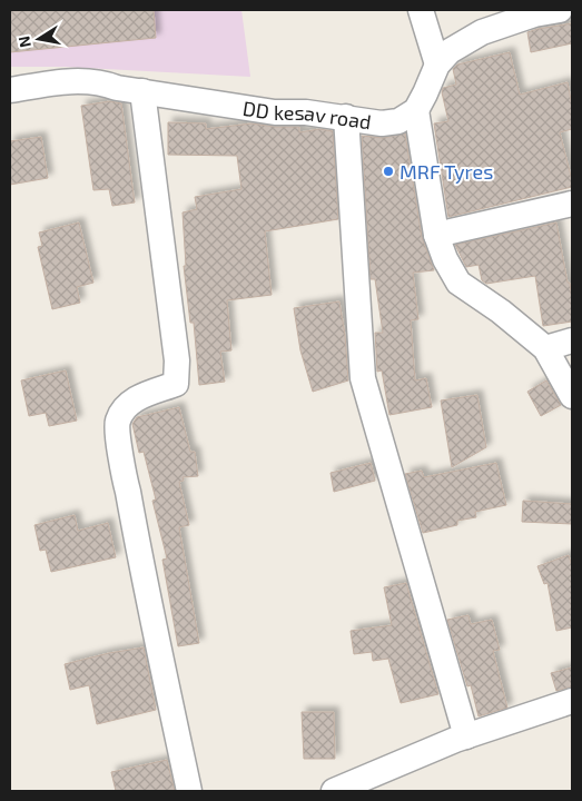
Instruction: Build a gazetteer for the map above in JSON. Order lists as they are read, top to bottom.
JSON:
{
  "streets": {
    "street": ["DD kesav road"]
  },
  "places": ["MRF Tyres"],
  "north": "left"
}
